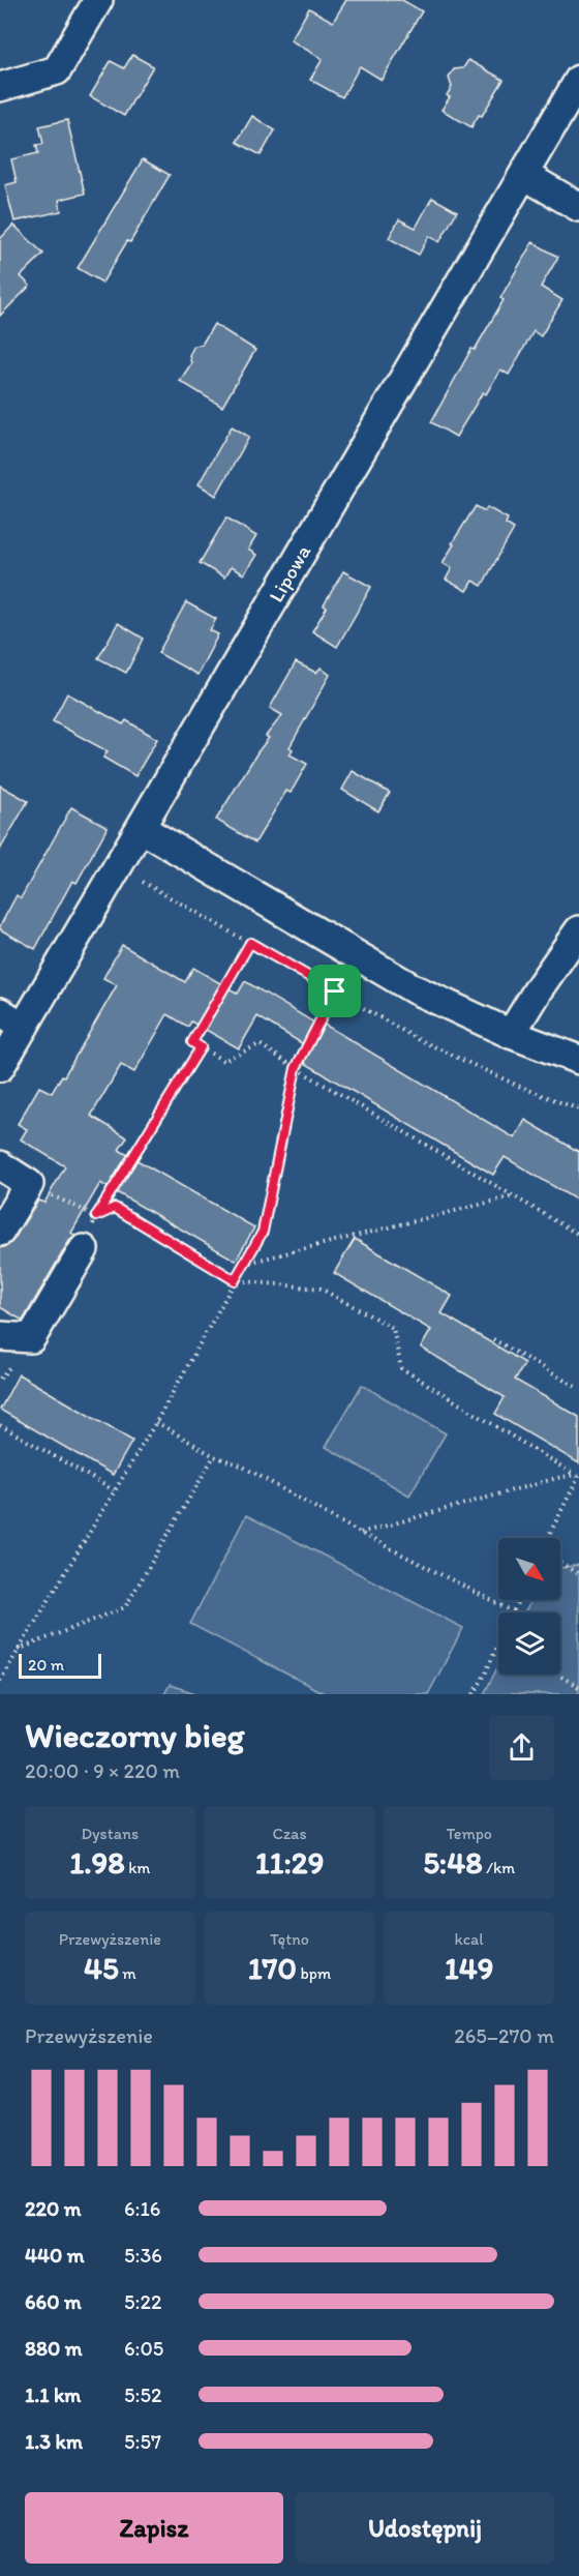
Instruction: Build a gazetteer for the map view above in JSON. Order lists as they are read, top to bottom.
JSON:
{
  "streets": {
    "street": ["Lipowa"]
  },
  "scale_bar": "20 m",
  "north": "bottom right",
  "page": {
    "scale": "20 m",
    "heading": ["Wieczorny bieg", "20:00 · 9 × 220 m"],
    "stats": [
      ["Dystans", "1.98 km"],
      ["Czas", "11:29"],
      ["Tempo", "5:48 /km"],
      ["Przewyższenie", "45 m"],
      ["Tętno", "170 bpm"],
      ["kcal", "149"]
    ],
    "chart": ["Przewyższenie", "265–270 m"],
    "list": [
      {
        "name": "220 m",
        "note": "6:16"
      },
      {
        "name": "440 m",
        "note": "5:36"
      },
      {
        "name": "660 m",
        "note": "5:22"
      },
      {
        "name": "880 m",
        "note": "6:05"
      },
      {
        "name": "1.1 km",
        "note": "5:52"
      },
      {
        "name": "1.3 km",
        "note": "5:57"
      }
    ],
    "buttons": ["Zapisz", "Udostępnij"]
  }
}
